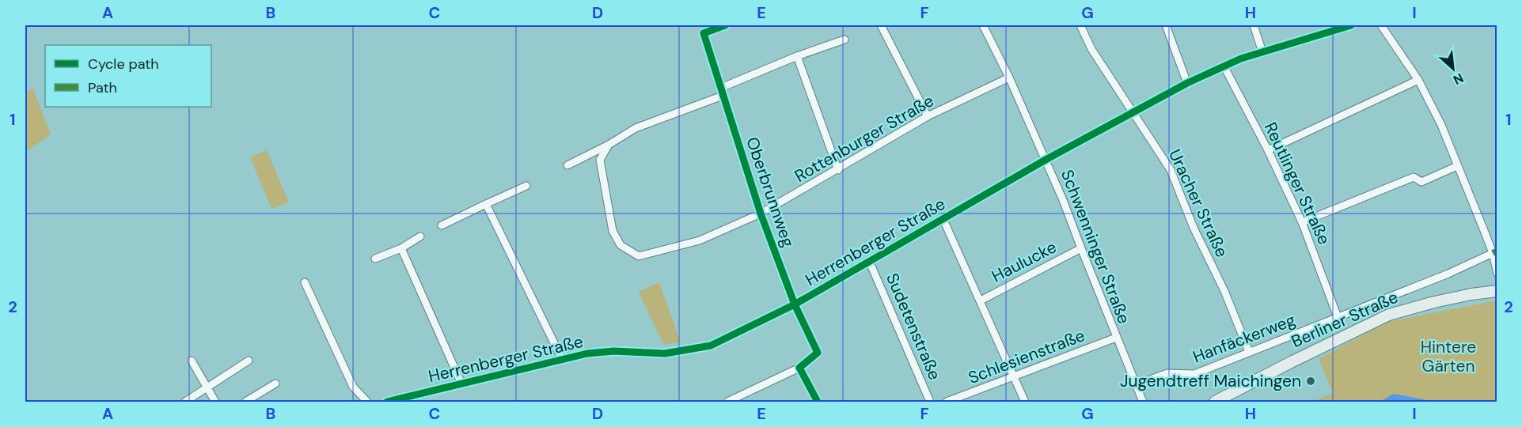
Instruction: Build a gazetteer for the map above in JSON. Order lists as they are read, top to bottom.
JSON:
{
  "streets": {
    "main road": ["Berliner Straße"],
    "street": [
      "Rottenburger Straße",
      "Reutlinger Straße",
      "Oberbrunnweg",
      "Uracher Straße",
      "Herrenberger Straße",
      "Schwenninger Straße",
      "Haulucke",
      "Sudetenstraße",
      "Hanfäckerweg",
      "Schlesienstraße"
    ]
  },
  "crossings": [
    ["Rottenburger Straße", "Oberbrunnweg"],
    ["Rottenburger Straße", "Schwenninger Straße"],
    ["Reutlinger Straße", "Herrenberger Straße"],
    ["Reutlinger Straße", "Hanfäckerweg"],
    ["Oberbrunnweg", "Herrenberger Straße"],
    ["Uracher Straße", "Herrenberger Straße"],
    ["Uracher Straße", "Hanfäckerweg"],
    ["Herrenberger Straße", "Schwenninger Straße"],
    ["Herrenberger Straße", "Haulucke"],
    ["Herrenberger Straße", "Sudetenstraße"],
    ["Schwenninger Straße", "Haulucke"],
    ["Schwenninger Straße", "Hanfäckerweg"],
    ["Schwenninger Straße", "Schlesienstraße"],
    ["Haulucke", "Schlesienstraße"]
  ],
  "parks": ["Hintere Gärten"],
  "places": ["Jugendtreff Maichingen"],
  "legend": ["Cycle path", "Path"],
  "north": "bottom right",
  "grid": {
    "columns": [
      "A",
      "B",
      "C",
      "D",
      "E",
      "F",
      "G",
      "H",
      "I"
    ],
    "rows": ["1", "2"]
  }
}
